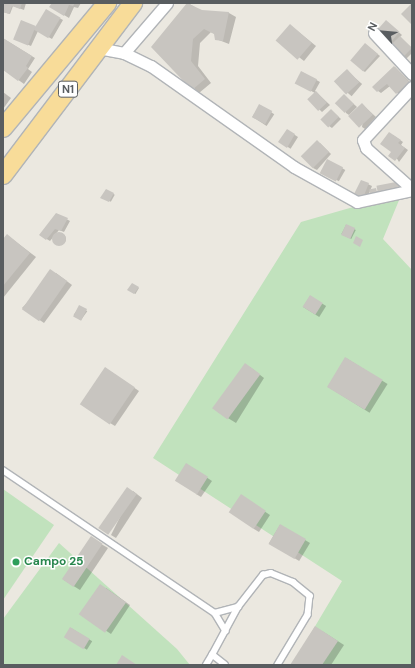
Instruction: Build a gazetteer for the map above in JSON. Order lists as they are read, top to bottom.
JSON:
{
  "streets": {
    "highway": ["N1"]
  },
  "places": ["Campo 25"],
  "north": "top left"
}
